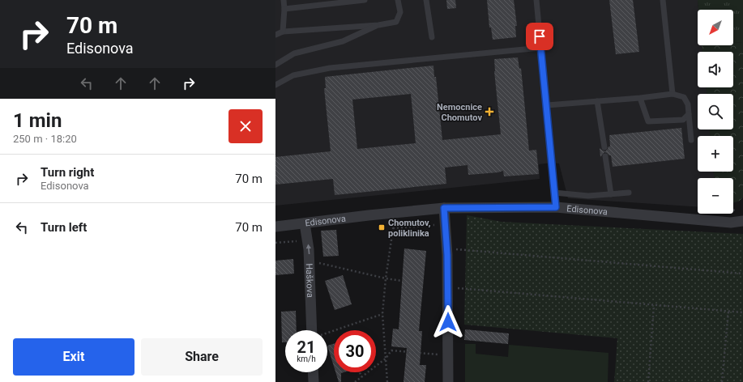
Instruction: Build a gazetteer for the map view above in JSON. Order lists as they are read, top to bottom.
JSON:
{
  "streets": {
    "street": ["Edisonova", "Haškova"]
  },
  "crossings": [
    ["Edisonova", "Haškova"]
  ],
  "places": {
    "health": ["Nemocnice Chomutov"],
    "transit": ["Chomutov, poliklinika"]
  },
  "north": "bottom left",
  "page": {
    "turn": ["70 m", "Edisonova"],
    "map_buttons": ["+", "−"],
    "heading": ["1 min", "250 m · 18:20"],
    "list": [
      {
        "name": "Turn right",
        "note": "Edisonova",
        "value": "70 m"
      },
      {
        "name": "Turn left",
        "value": "70 m"
      }
    ],
    "speed": "21 km/h",
    "limit": "30",
    "buttons": ["Exit", "Share"]
  }
}
